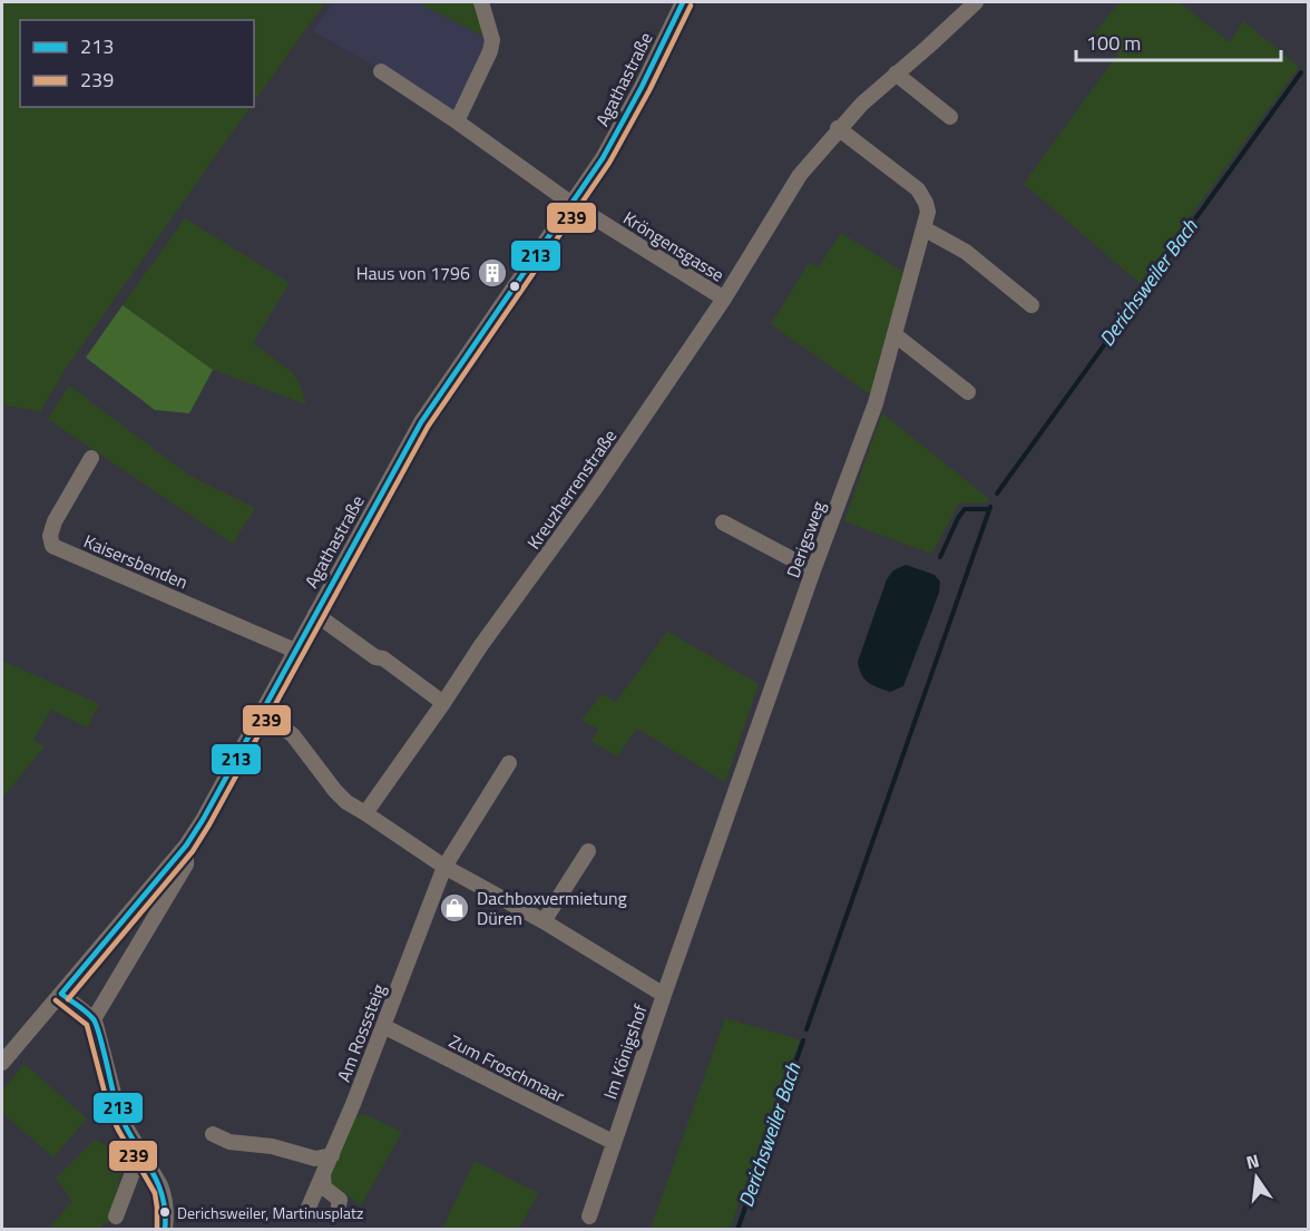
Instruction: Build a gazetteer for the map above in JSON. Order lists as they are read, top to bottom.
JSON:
{
  "streets": {
    "street": [
      "Agathastraße",
      "Kröngensgasse",
      "Kreuzherrenstraße",
      "Derigsweg",
      "Kaisersbenden",
      "Am Rosssteig",
      "Im Königshof",
      "Zum Froschmaar"
    ]
  },
  "crossings": [
    ["Agathastraße", "Kröngensgasse"],
    ["Agathastraße", "Kaisersbenden"],
    ["Kröngensgasse", "Kreuzherrenstraße"],
    ["Kreuzherrenstraße", "Derigsweg"],
    ["Kreuzherrenstraße", "Im Königshof"],
    ["Derigsweg", "Im Königshof"],
    ["Am Rosssteig", "Im Königshof"],
    ["Am Rosssteig", "Zum Froschmaar"],
    ["Im Königshof", "Zum Froschmaar"]
  ],
  "water": ["Derichsweiler Bach"],
  "places": {
    "building": ["Haus von 1796"],
    "shop": ["Dachboxvermietung Düren"],
    "other": ["Derichsweiler, Martinusplatz"]
  },
  "lines": ["transit line 213", "transit line 239"],
  "legend": ["213", "239"],
  "scale_bar": "100 m",
  "north": "top"
}
